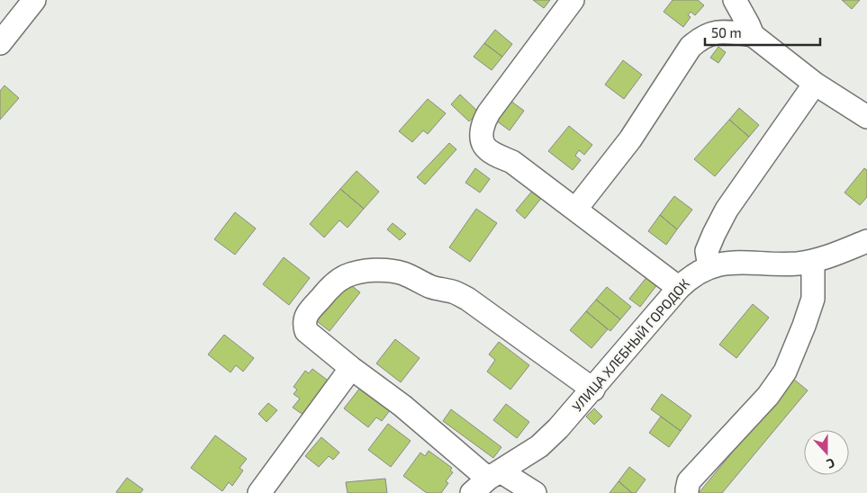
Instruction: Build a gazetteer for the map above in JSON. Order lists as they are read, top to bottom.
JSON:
{
  "streets": {
    "street": ["УЛИЦА ХЛЕБНЫЙ ГОРОДОК"]
  },
  "scale_bar": "50 m",
  "north": "bottom"
}
